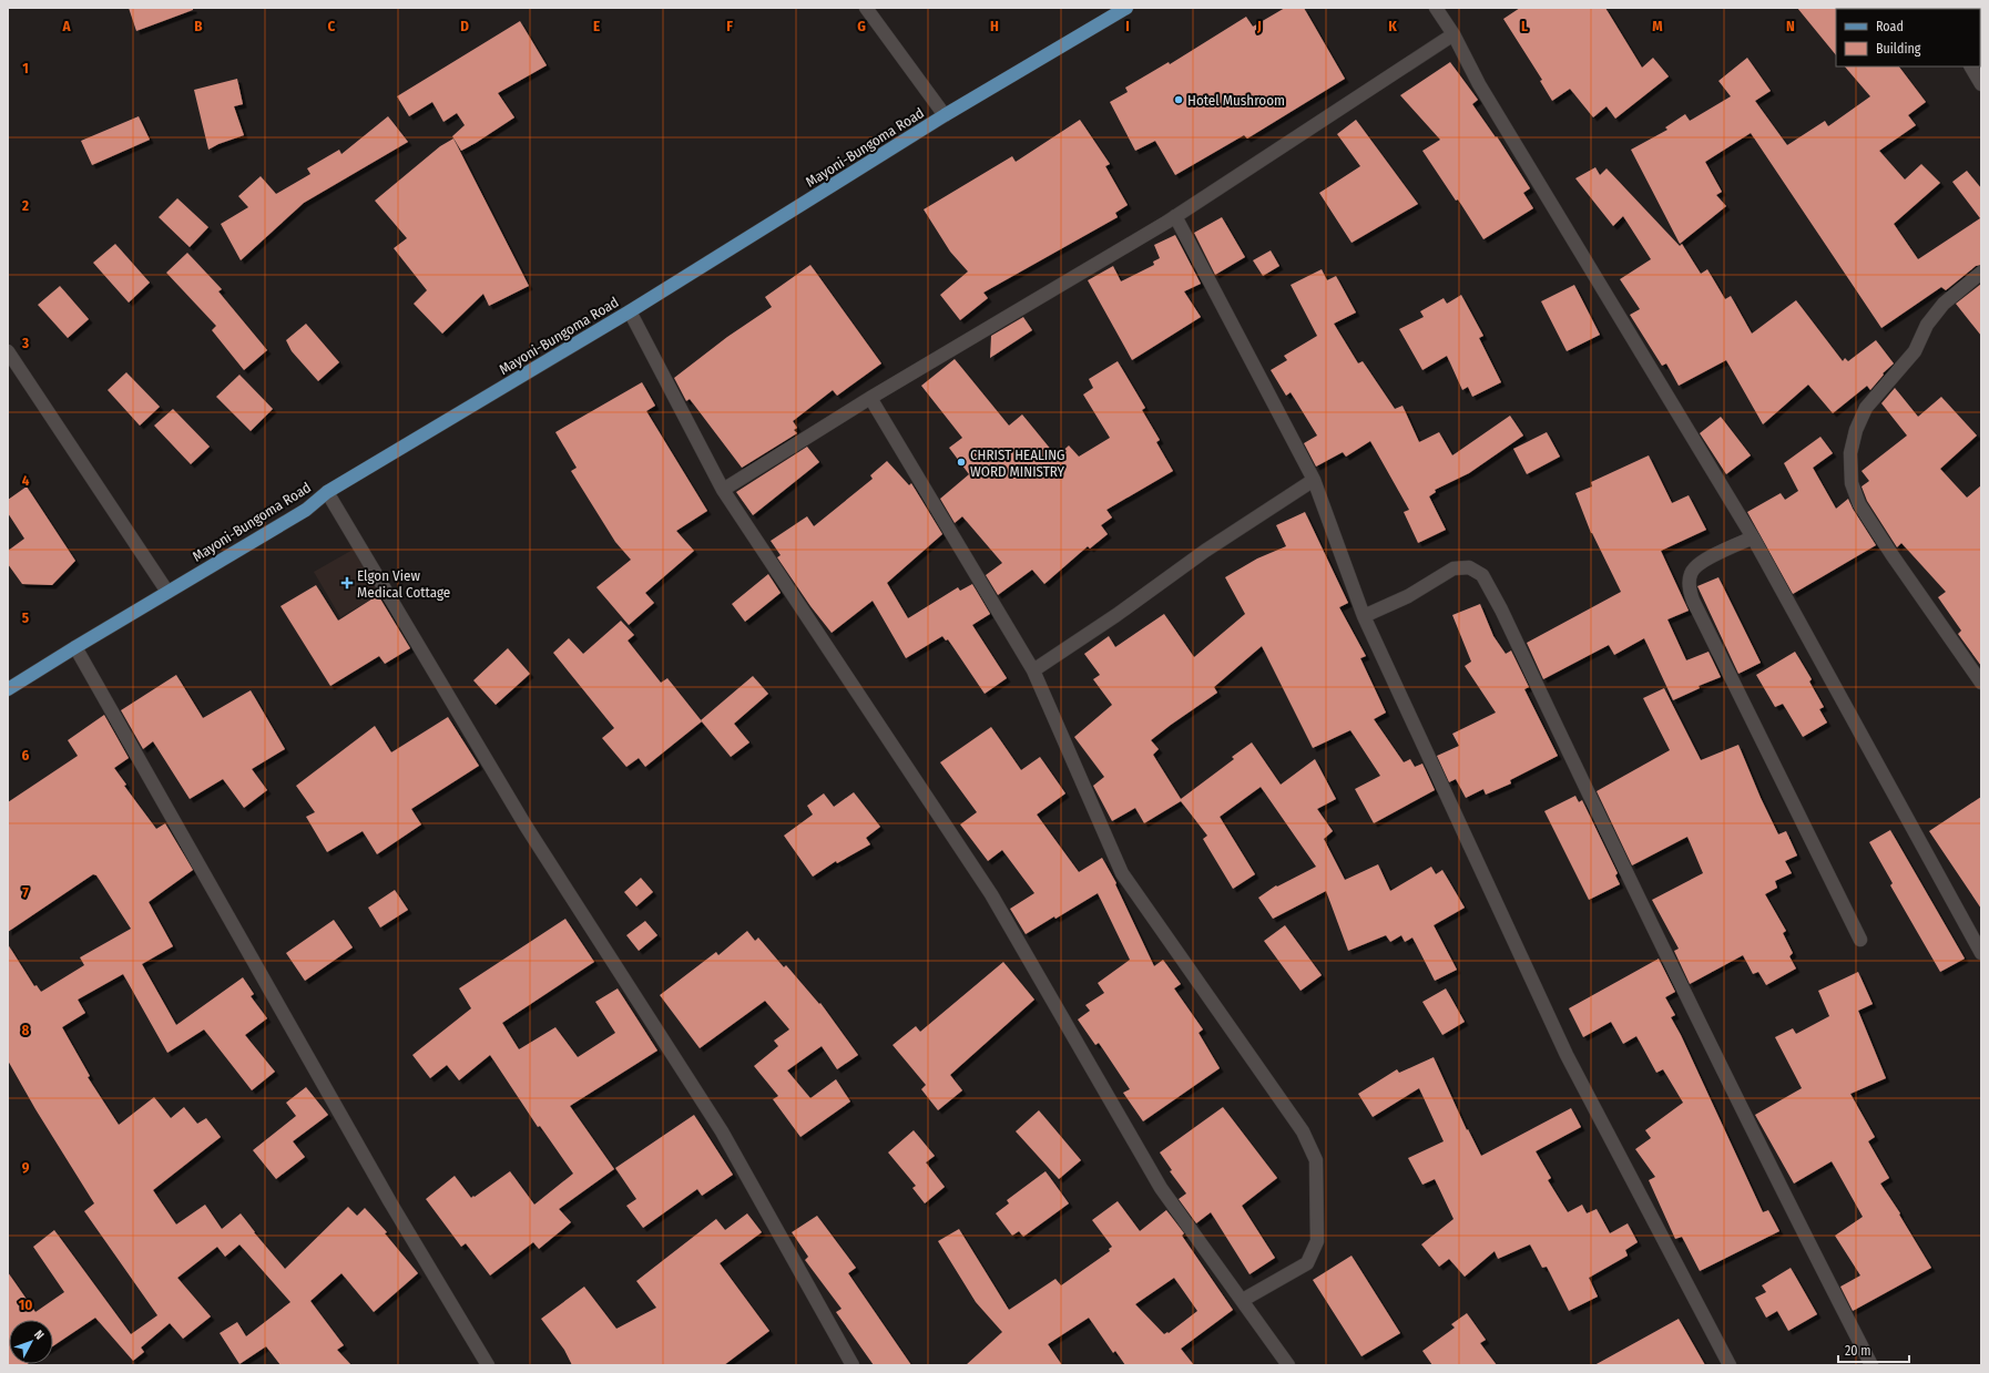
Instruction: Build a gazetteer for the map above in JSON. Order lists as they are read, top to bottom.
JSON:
{
  "streets": {
    "main road": ["Mayoni-Bungoma Road"]
  },
  "places": {
    "other": ["Hotel Mushroom", "CHRIST HEALING WORD MINISTRY"],
    "health": ["Elgon View Medical Cottage"]
  },
  "legend": ["Road", "Building"],
  "scale_bar": "20 m",
  "north": "top right",
  "grid": {
    "columns": [
      "A",
      "B",
      "C",
      "D",
      "E",
      "F",
      "G",
      "H",
      "I",
      "J",
      "K",
      "L",
      "M",
      "N"
    ],
    "rows": [
      "1",
      "2",
      "3",
      "4",
      "5",
      "6",
      "7",
      "8",
      "9",
      "10"
    ]
  }
}
